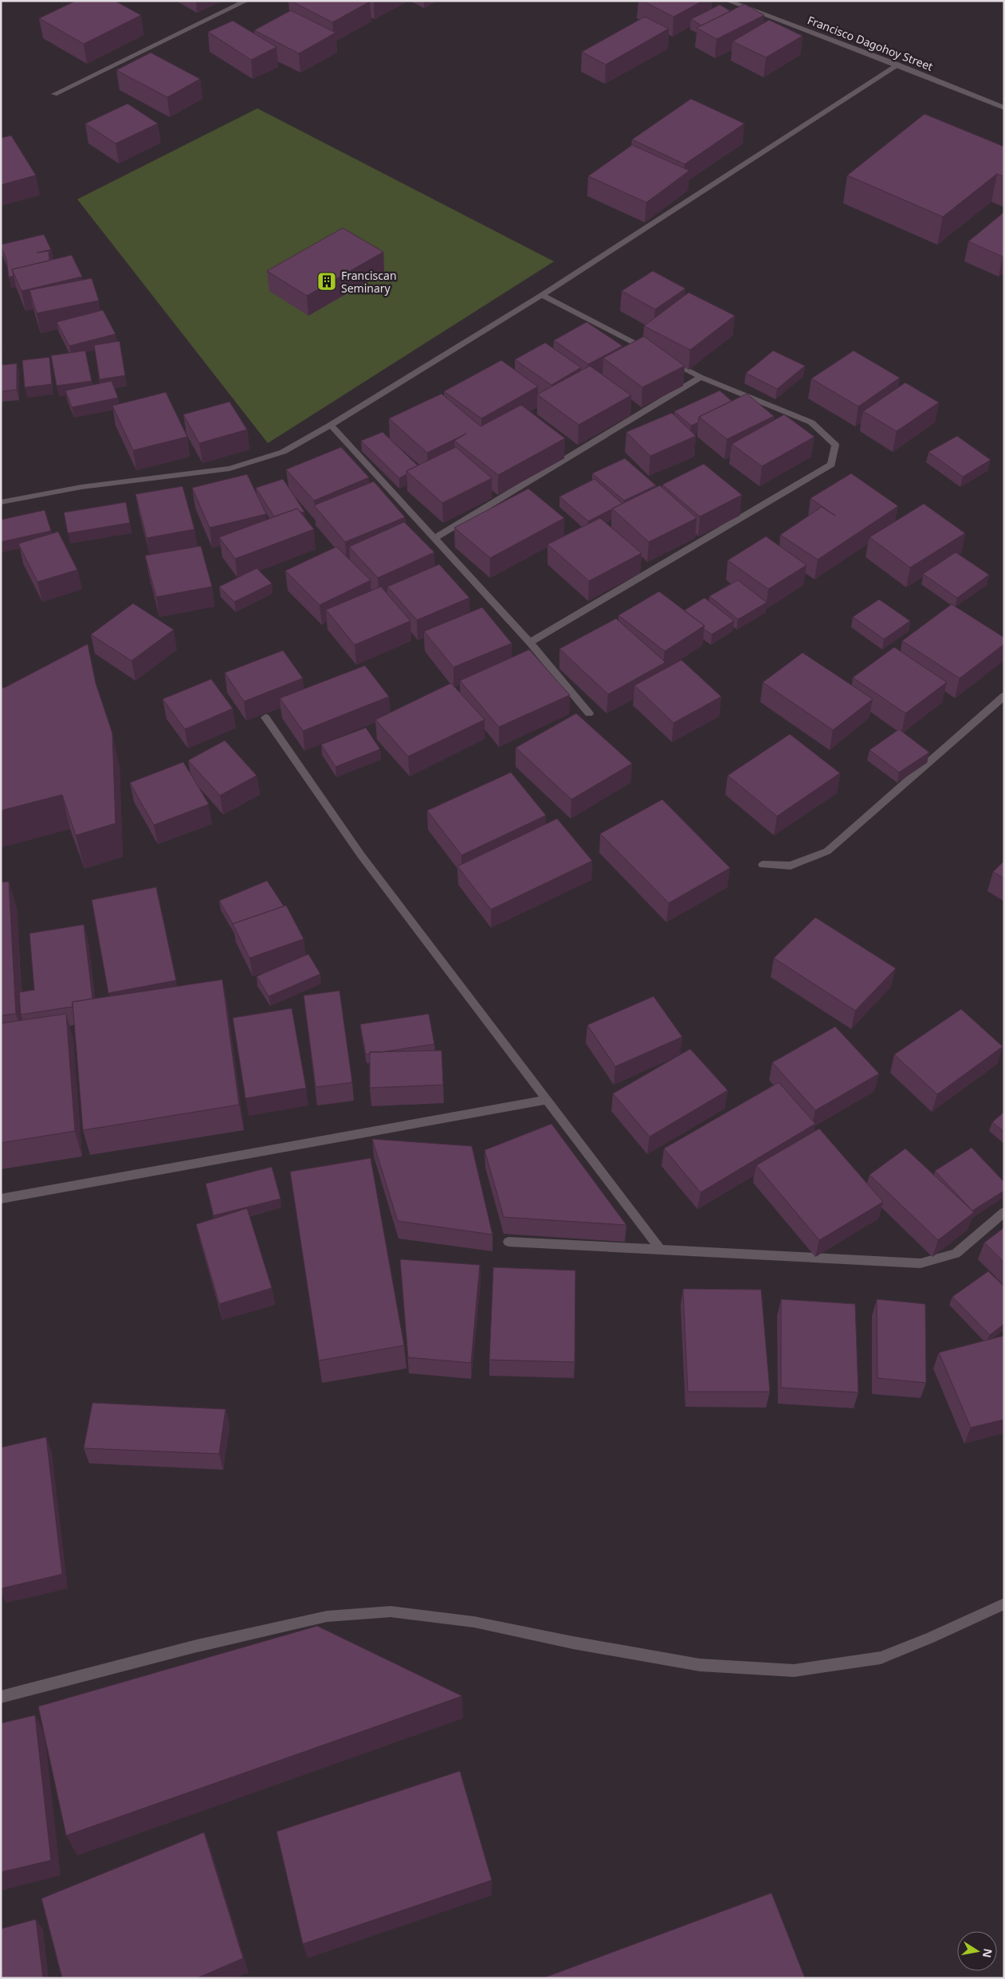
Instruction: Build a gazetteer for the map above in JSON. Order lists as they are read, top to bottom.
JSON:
{
  "streets": {
    "street": ["Francisco Dagohoy Street"]
  },
  "places": {
    "building": ["Franciscan Seminary"]
  },
  "north": "right"
}
